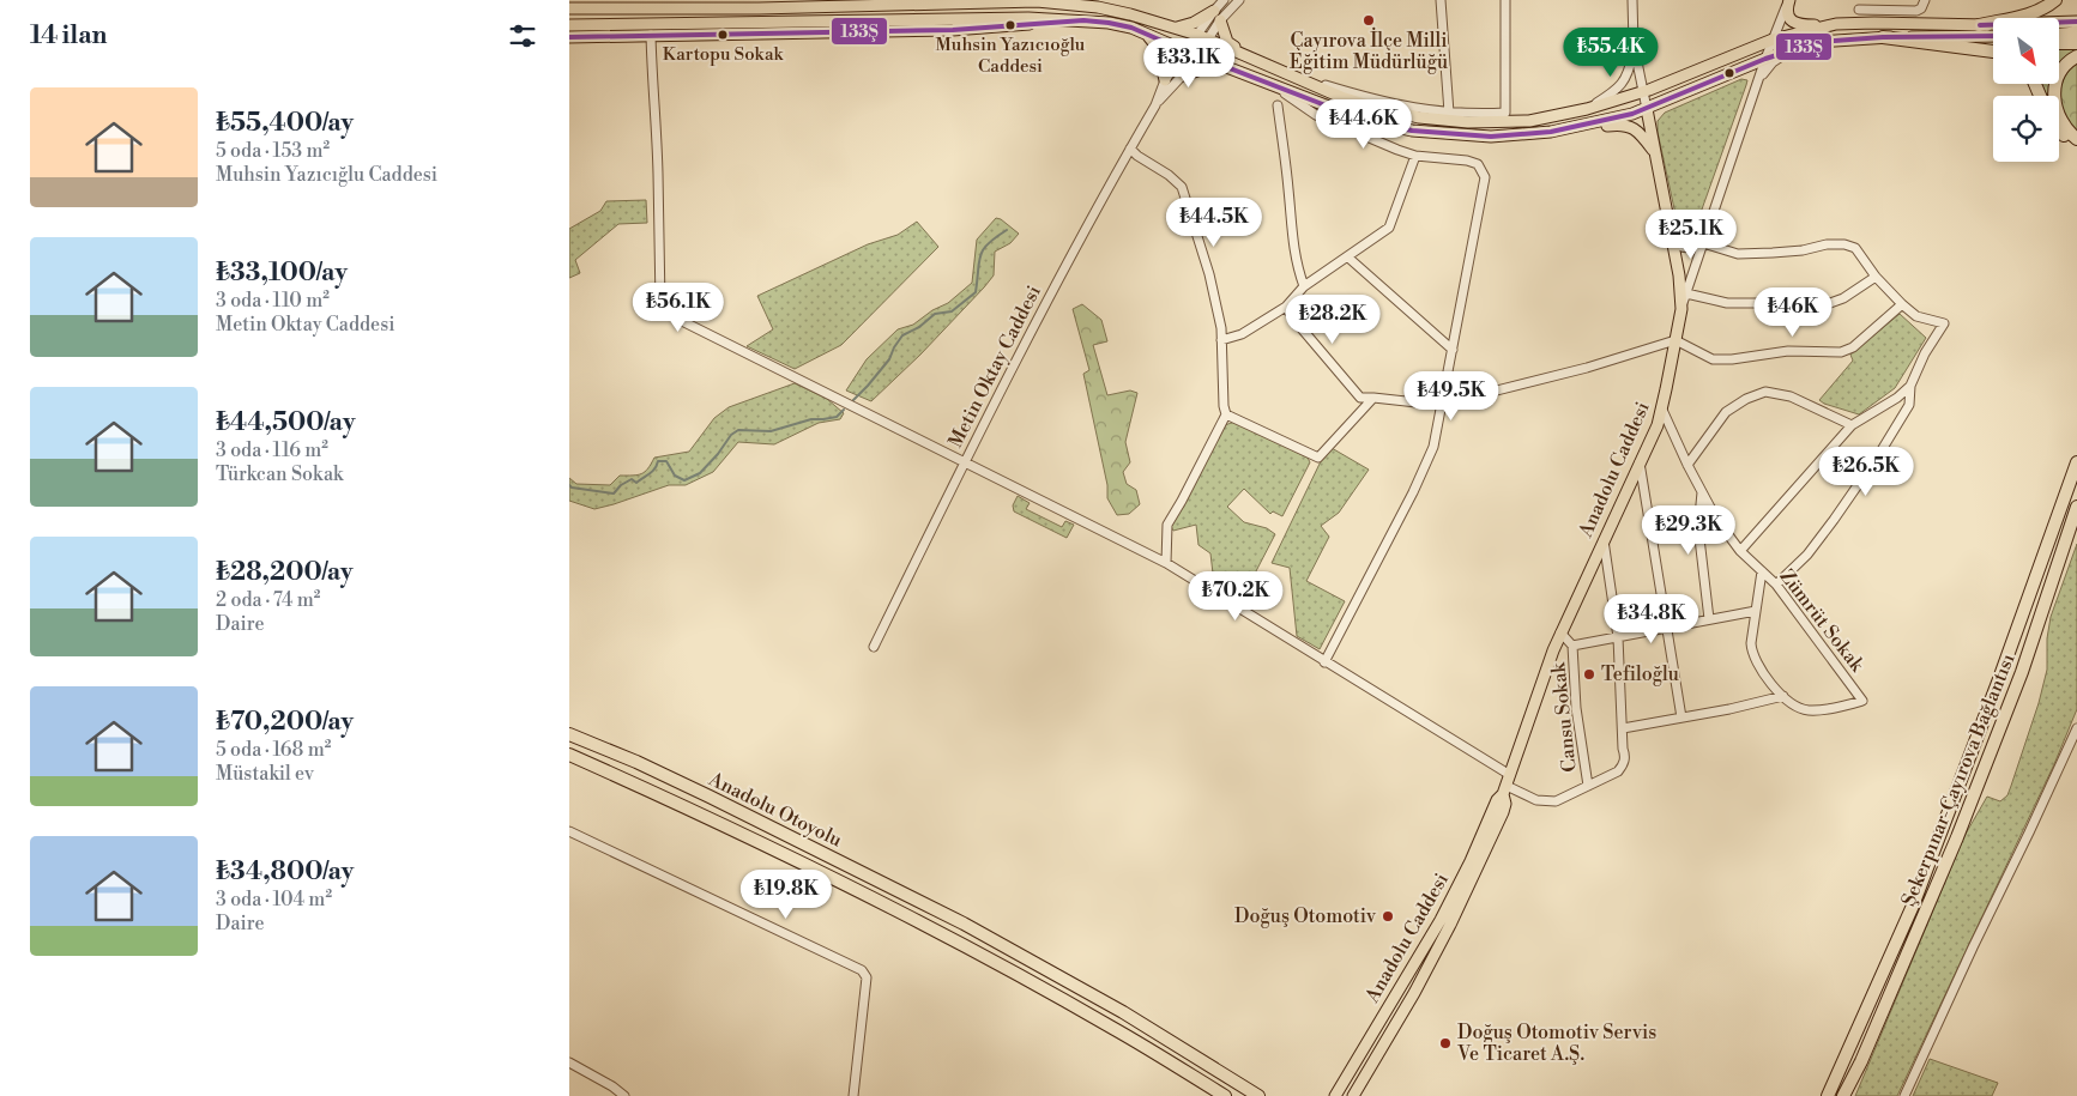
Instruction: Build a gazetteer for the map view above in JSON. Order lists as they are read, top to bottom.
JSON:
{
  "streets": {
    "highway": ["Şekerpınar-Çayırova Bağlantısı", "Anadolu Otoyolu"],
    "main road": ["Anadolu Caddesi"],
    "street": ["Metin Oktay Caddesi", "Zümrüt Sokak", "Cansu Sokak"]
  },
  "crossings": [
    ["Anadolu Caddesi", "Zümrüt Sokak"]
  ],
  "places": [
    "Çayırova İlçe Milli Eğitim Müdürlüğü",
    "Muhsin Yazıcıoğlu Caddesi",
    "Kartopu Sokak",
    "Tefiloğlu",
    "Doğuş Otomotiv",
    "Doğuş Otomotiv Servis Ve Ticaret A.Ş."
  ],
  "lines": ["transit line 133Ş"],
  "north": "bottom right",
  "page": {
    "heading": "14 ilan",
    "price": [
      "₺55.4K",
      "₺33.1K",
      "₺44.6K",
      "₺44.5K",
      "₺25.1K",
      "₺56.1K",
      "₺46K",
      "₺28.2K",
      "₺49.5K",
      "₺26.5K",
      "₺29.3K",
      "₺70.2K",
      "₺34.8K",
      "₺19.8K"
    ],
    "list": [
      {
        "name": "₺55,400/ay",
        "note": "5 oda · 153 m² · Muhsin Yazıcığlu Caddesi"
      },
      {
        "name": "₺33,100/ay",
        "note": "3 oda · 110 m² · Metin Oktay Caddesi"
      },
      {
        "name": "₺44,500/ay",
        "note": "3 oda · 116 m² · Türkcan Sokak"
      },
      {
        "name": "₺28,200/ay",
        "note": "2 oda · 74 m² · Daire"
      },
      {
        "name": "₺70,200/ay",
        "note": "5 oda · 168 m² · Müstakil ev"
      },
      {
        "name": "₺34,800/ay",
        "note": "3 oda · 104 m² · Daire"
      }
    ]
  }
}
